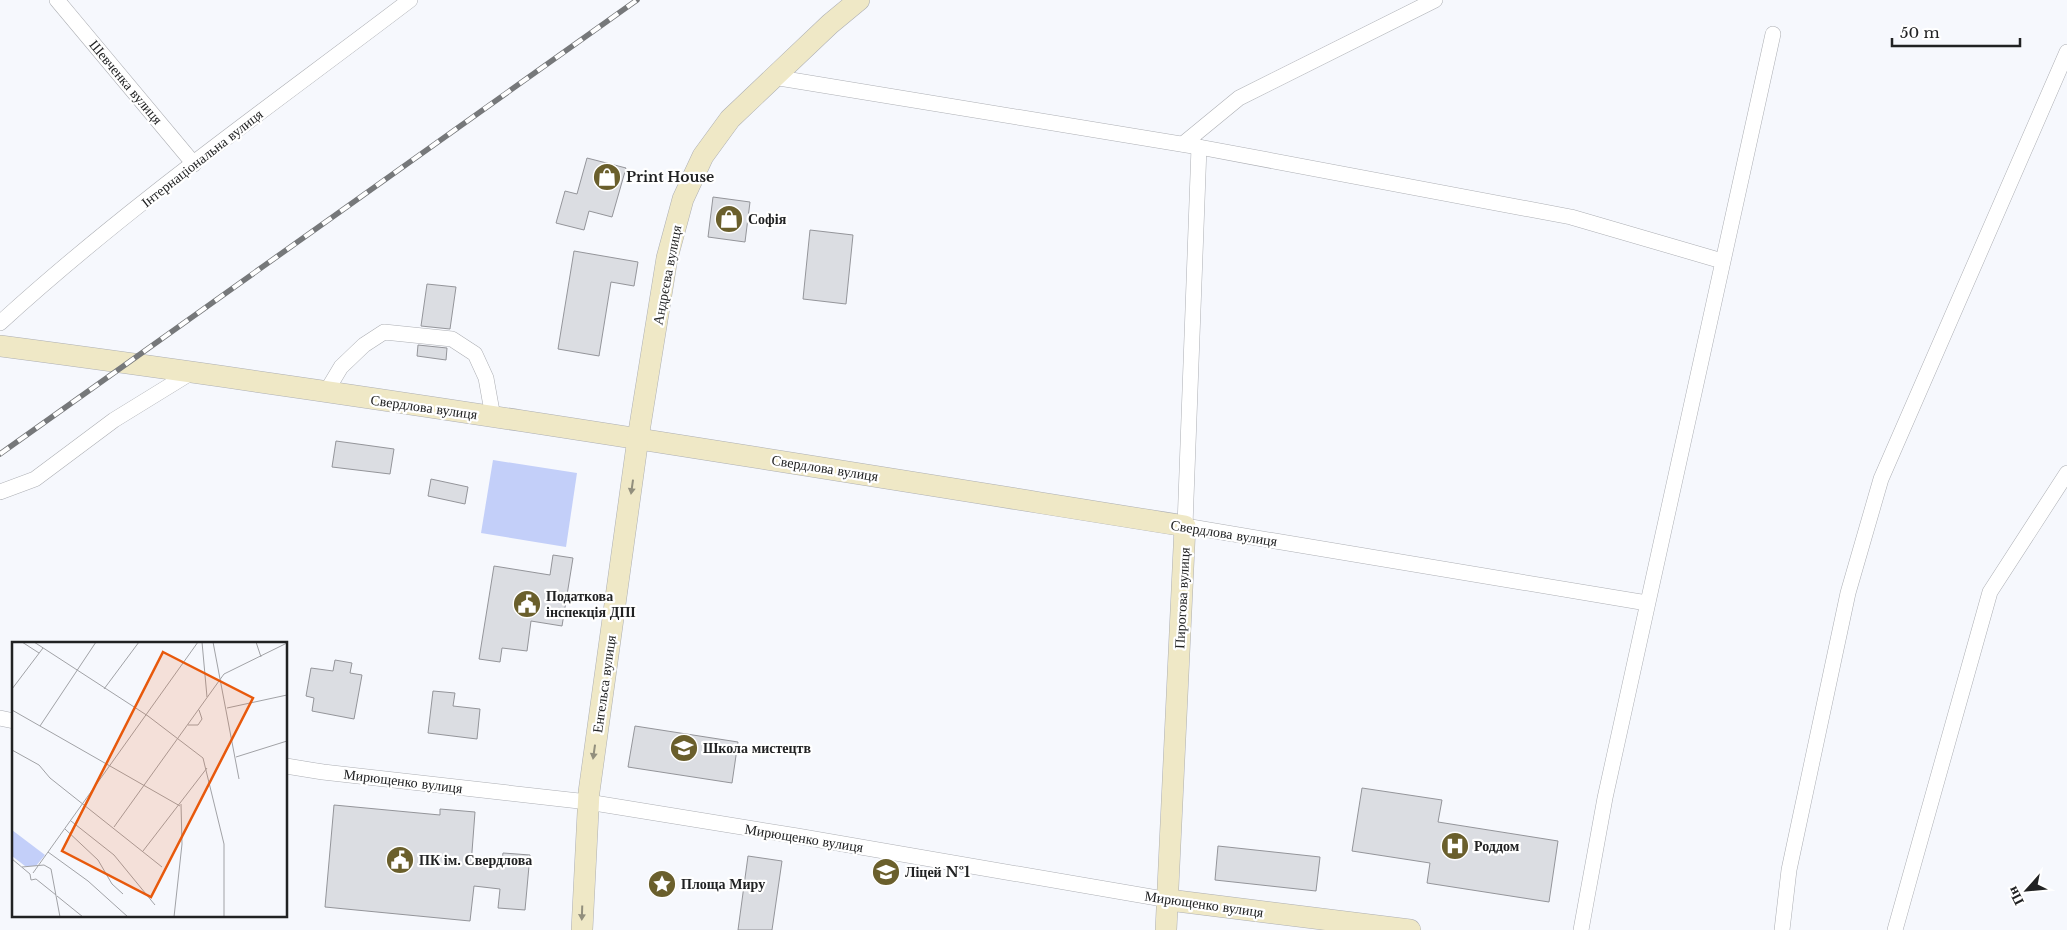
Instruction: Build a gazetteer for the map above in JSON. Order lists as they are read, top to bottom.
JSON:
{
  "streets": {
    "street": [
      "Шевченка вулиця",
      "Інтернаціональна вулиця",
      "Андрєєва вулиця",
      "Свердлова вулиця",
      "Пирогова вулиця",
      "Енгельса вулиця",
      "Мирющенко вулиця"
    ]
  },
  "crossings": [
    ["Шевченка вулиця", "Інтернаціональна вулиця"],
    ["Андрєєва вулиця", "Свердлова вулиця"],
    ["Андрєєва вулиця", "Енгельса вулиця"],
    ["Свердлова вулиця", "Пирогова вулиця"],
    ["Свердлова вулиця", "Енгельса вулиця"],
    ["Пирогова вулиця", "Мирющенко вулиця"],
    ["Енгельса вулиця", "Мирющенко вулиця"]
  ],
  "one_way": ["Енгельса вулиця"],
  "places": {
    "shop": ["Print House", "Софія"],
    "public building": ["Податкова інспекція ДПІ", "ПК ім. Свердлова"],
    "school or university": ["Школа мистецтв", "Ліцей №1"],
    "hospital": ["Роддом"],
    "place": ["Площа Миру"]
  },
  "scale_bar": "50 m",
  "north": "bottom left"
}
